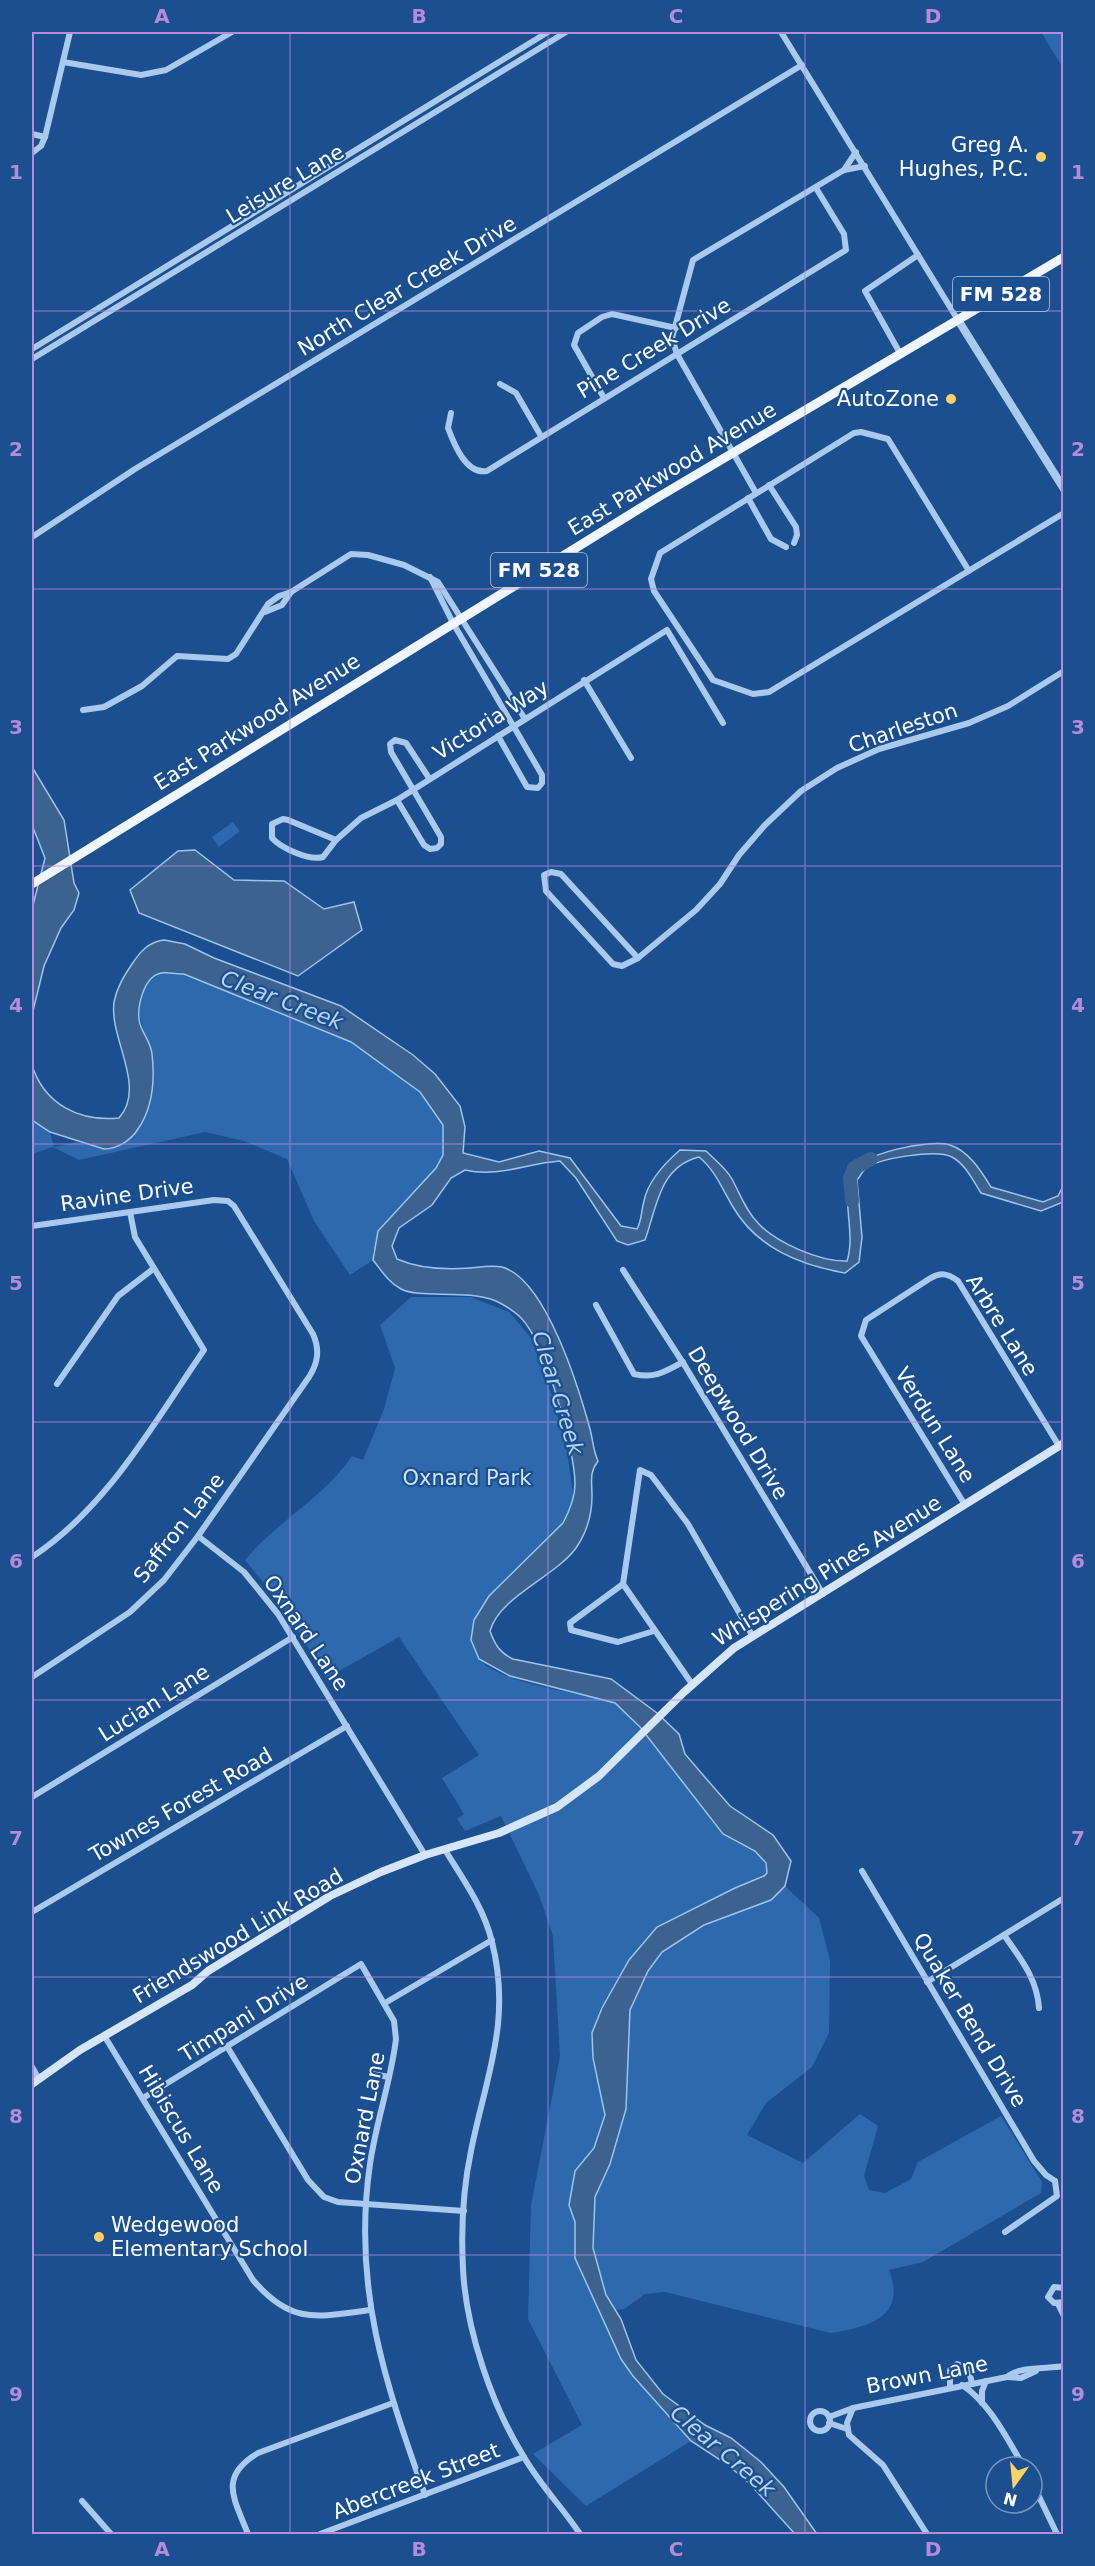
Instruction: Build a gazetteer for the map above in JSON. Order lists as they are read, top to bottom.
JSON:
{
  "streets": {
    "main road": [
      "FM 528",
      "East Parkwood Avenue",
      "Whispering Pines Avenue",
      "Friendswood Link Road"
    ],
    "street": [
      "Leisure Lane",
      "North Clear Creek Drive",
      "Pine Creek Drive",
      "Victoria Way",
      "Charleston",
      "Ravine Drive",
      "Arbre Lane",
      "Deepwood Drive",
      "Verdun Lane",
      "Saffron Lane",
      "Oxnard Lane",
      "Lucian Lane",
      "Townes Forest Road",
      "Timpani Drive",
      "Quaker Bend Drive",
      "Hibiscus Lane",
      "Brown Lane",
      "Abercreek Street"
    ]
  },
  "crossings": [
    ["Ravine Drive", "Saffron Lane"],
    ["Arbre Lane", "Verdun Lane"],
    ["Arbre Lane", "Whispering Pines Avenue"],
    ["Deepwood Drive", "Whispering Pines Avenue"],
    ["Verdun Lane", "Whispering Pines Avenue"],
    ["Saffron Lane", "Oxnard Lane"],
    ["Whispering Pines Avenue", "Friendswood Link Road"],
    ["Oxnard Lane", "Lucian Lane"],
    ["Oxnard Lane", "Townes Forest Road"],
    ["Oxnard Lane", "Friendswood Link Road"],
    ["Oxnard Lane", "Timpani Drive"],
    ["Oxnard Lane", "Hibiscus Lane"],
    ["Oxnard Lane", "Abercreek Street"],
    ["Friendswood Link Road", "Hibiscus Lane"],
    ["Timpani Drive", "Hibiscus Lane"]
  ],
  "water": ["Clear Creek"],
  "parks": ["Oxnard Park"],
  "places": ["Greg A. Hughes, P.C.", "AutoZone", "Wedgewood Elementary School"],
  "north": "bottom",
  "grid": {
    "columns": [
      "A",
      "B",
      "C",
      "D"
    ],
    "rows": [
      "1",
      "2",
      "3",
      "4",
      "5",
      "6",
      "7",
      "8",
      "9"
    ]
  }
}
